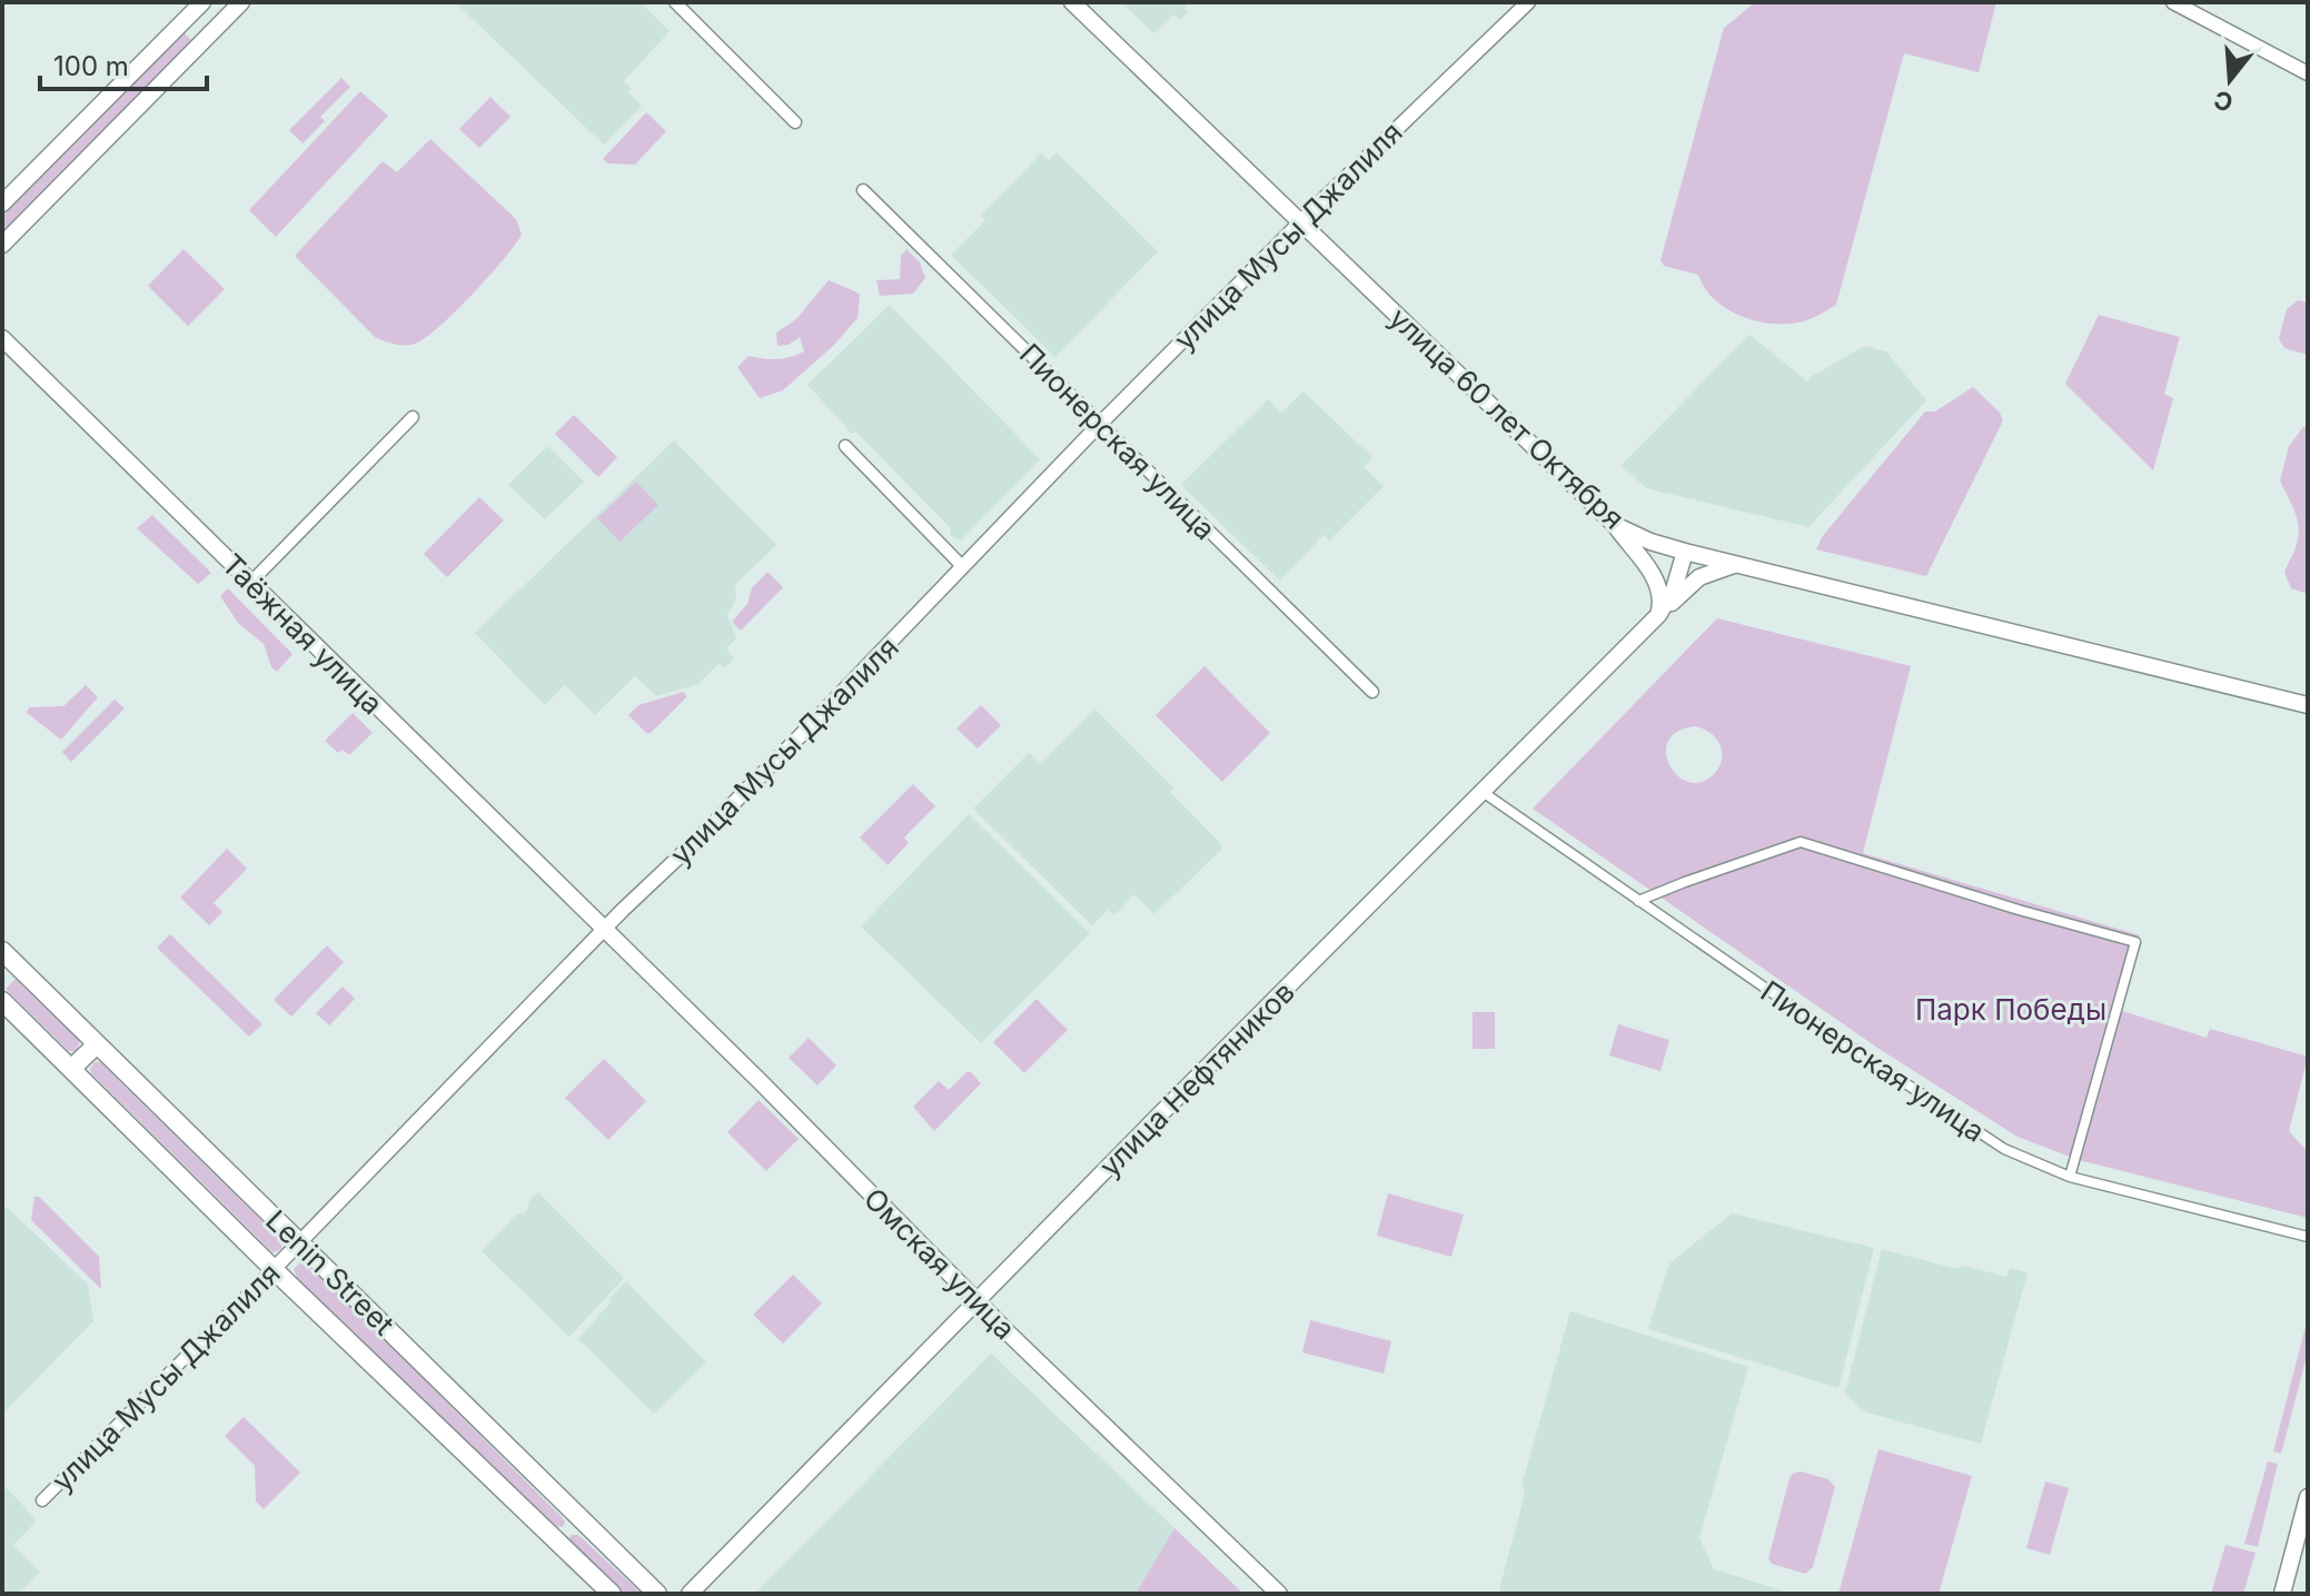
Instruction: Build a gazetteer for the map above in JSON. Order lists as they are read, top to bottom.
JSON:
{
  "streets": {
    "main road": [
      "улица 60 лет Октября",
      "Таёжная улица",
      "улица Нефтяников",
      "Омская улица",
      "Lenin Street"
    ],
    "street": ["улица Мусы Джалиля", "Пионерская улица"]
  },
  "crossings": [
    ["улица Мусы Джалиля", "улица 60 лет Октября"],
    ["улица Мусы Джалиля", "Пионерская улица"],
    ["улица Мусы Джалиля", "Таёжная улица"],
    ["улица Мусы Джалиля", "Омская улица"],
    ["улица Мусы Джалиля", "Lenin Street"],
    ["улица 60 лет Октября", "улица Нефтяников"],
    ["Пионерская улица", "улица Нефтяников"],
    ["Таёжная улица", "Омская улица"],
    ["улица Нефтяников", "Омская улица"]
  ],
  "parks": ["Парк Победы"],
  "scale_bar": "100 m",
  "north": "bottom"
}
